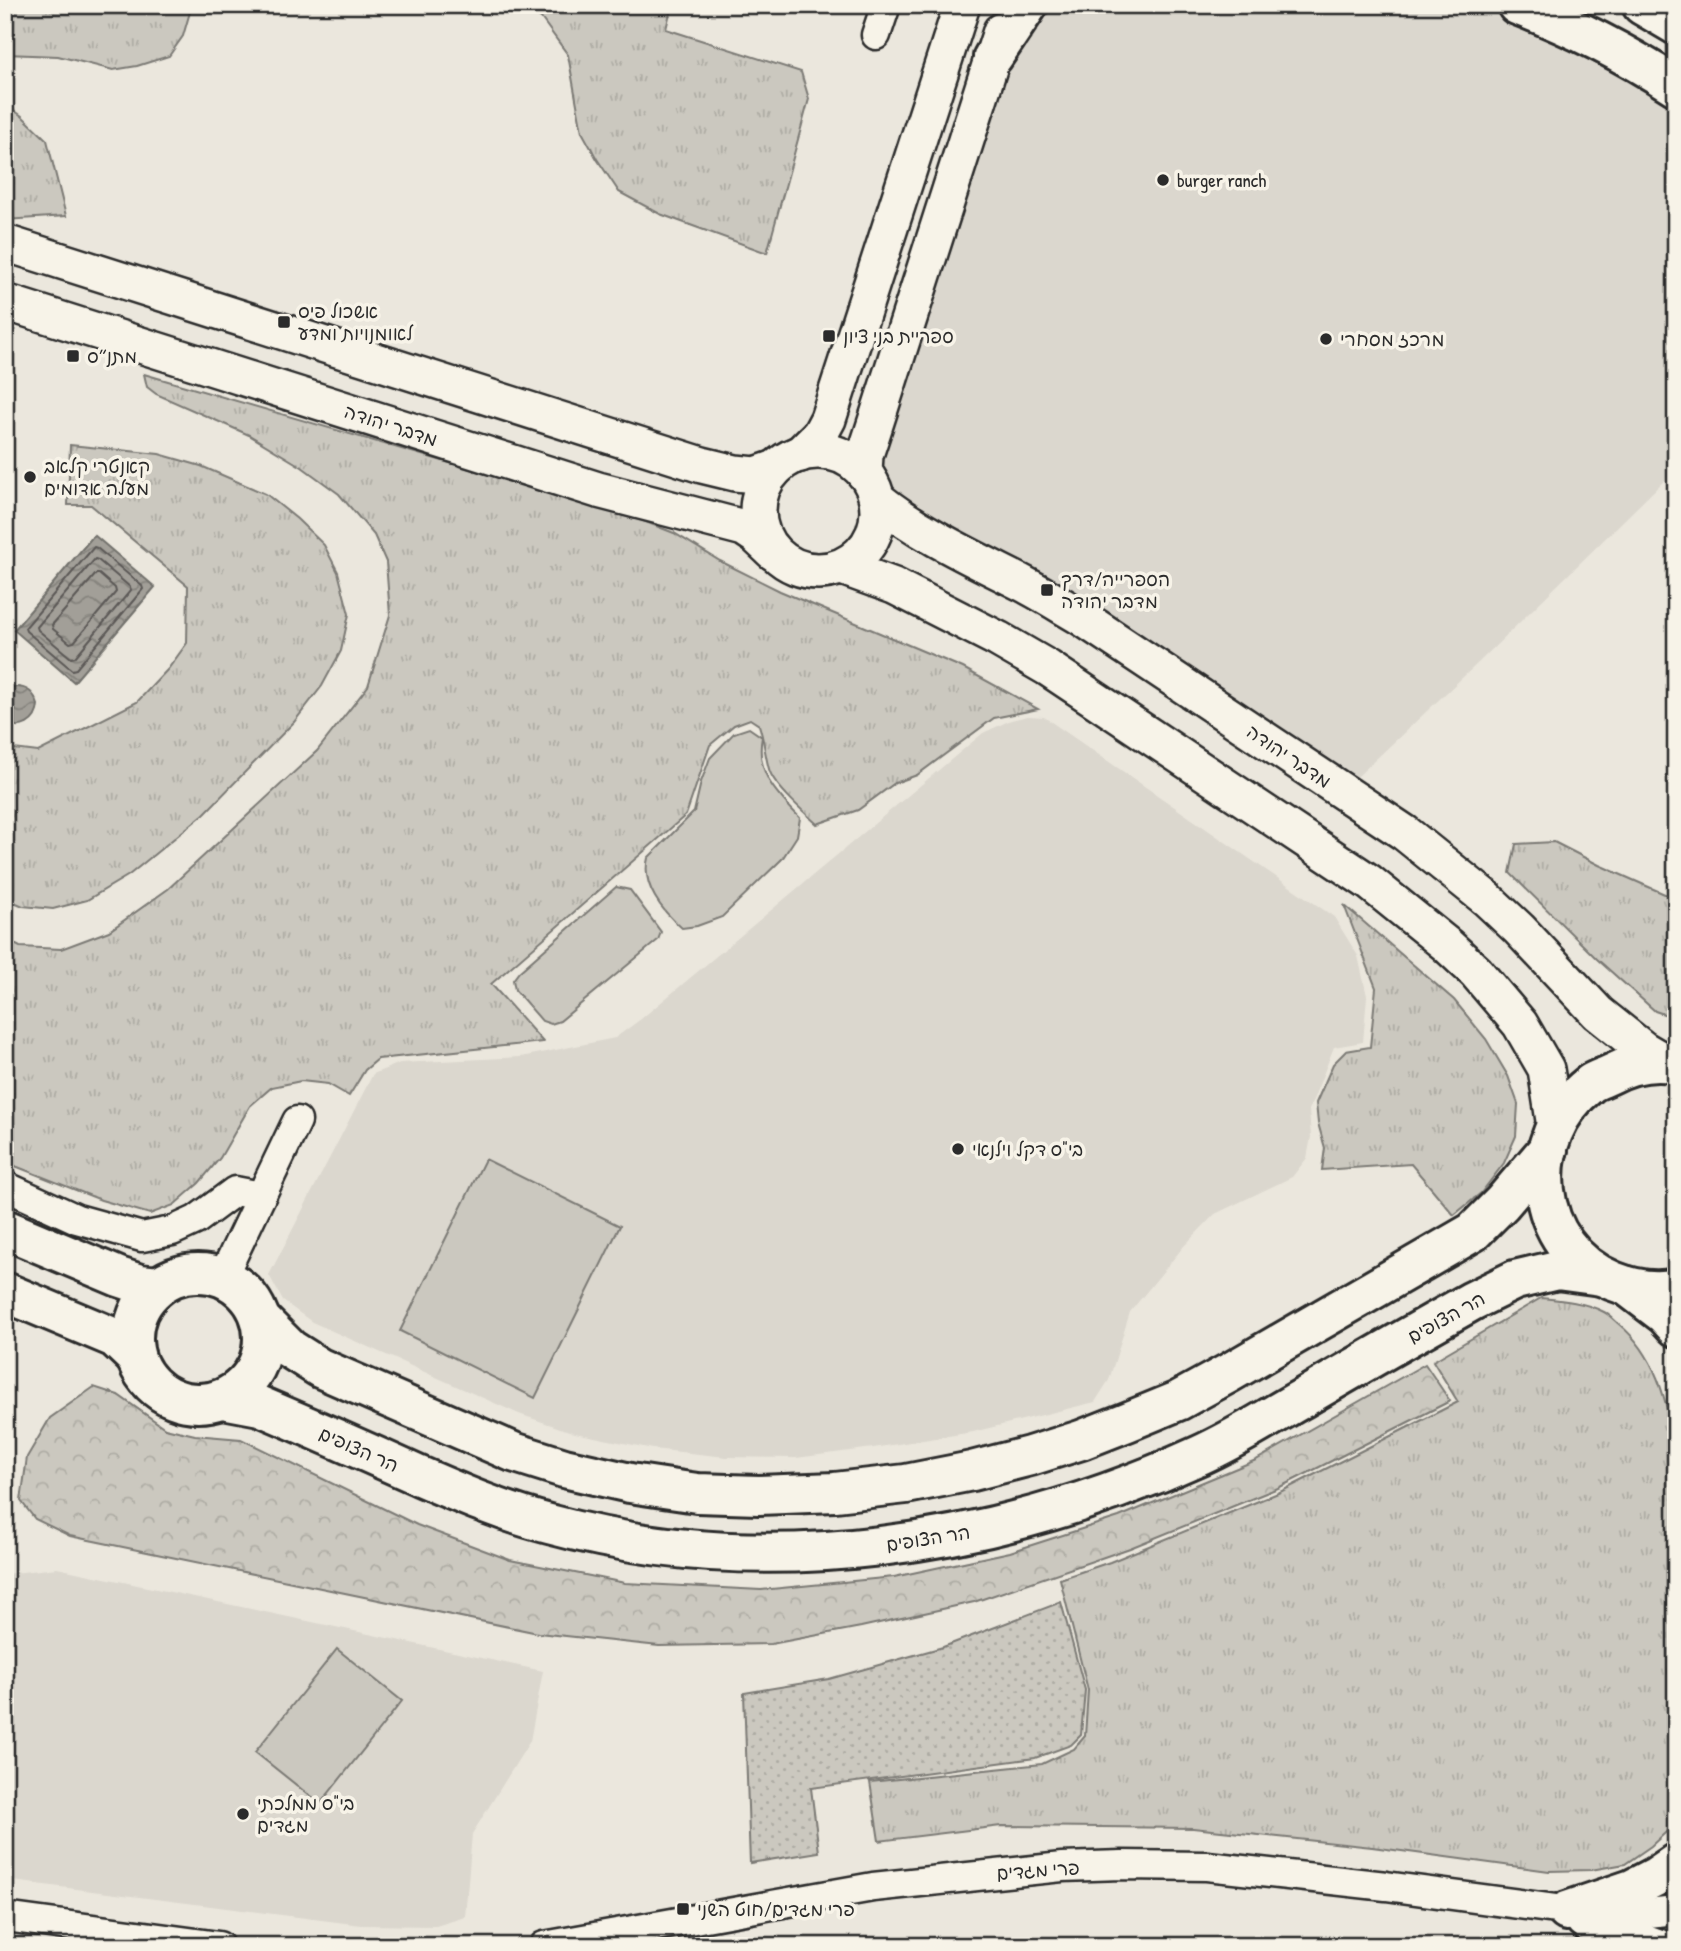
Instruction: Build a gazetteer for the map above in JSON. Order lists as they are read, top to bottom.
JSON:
{
  "streets": {
    "main road": ["הר הצופים"],
    "street": ["מדבר יהודה", "פרי מגדים"]
  },
  "places": {
    "other": [
      "burger ranch",
      "מרכז מסחרי",
      "קאנטרי קלאב מעלה אדומים",
      "בי\"ס דקל וילנאי",
      "בי\"ס ממלכתי מגדים"
    ],
    "transit": [
      "אשכול פיס לאומנויות ומדע",
      "ספריית בני ציון",
      "מתנ״ס",
      "הספרייה/דרך מדבר יהודה",
      "פרי מגדים/חוט השני"
    ]
  }
}
